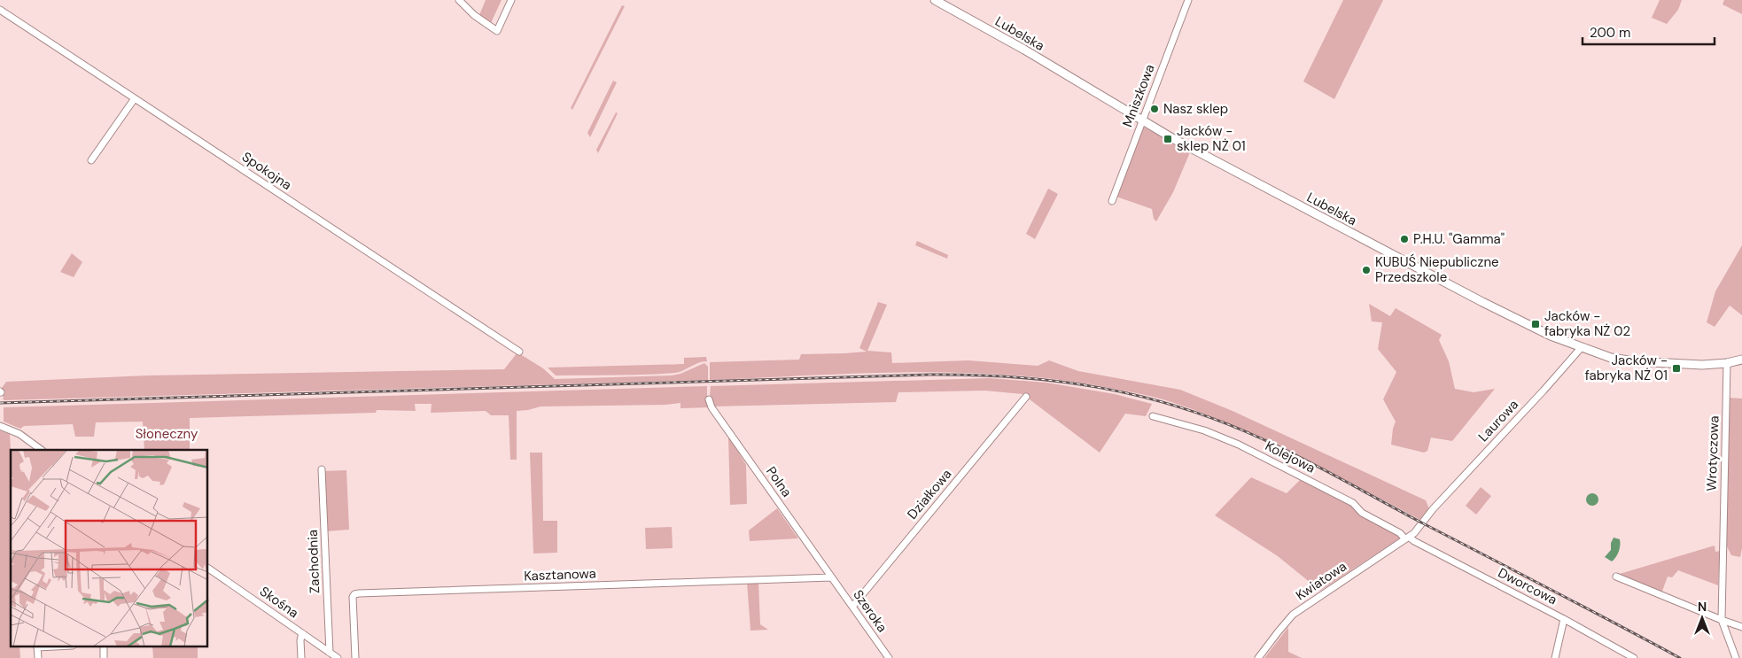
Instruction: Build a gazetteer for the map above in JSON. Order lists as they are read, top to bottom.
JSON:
{
  "streets": {
    "main road": ["Lubelska"],
    "street": [
      "Mniszkowa",
      "Spokojna",
      "Laurowa",
      "Wrotyczowa",
      "Kolejowa",
      "Polna",
      "Działkowa",
      "Zachodnia",
      "Kasztanowa",
      "Kwiatowa",
      "Dworcowa",
      "Skośna",
      "Szeroka"
    ]
  },
  "crossings": [
    ["Lubelska", "Mniszkowa"],
    ["Lubelska", "Laurowa"],
    ["Lubelska", "Wrotyczowa"],
    ["Laurowa", "Kolejowa"],
    ["Laurowa", "Kwiatowa"],
    ["Laurowa", "Dworcowa"],
    ["Kolejowa", "Kwiatowa"],
    ["Kolejowa", "Dworcowa"],
    ["Polna", "Kasztanowa"],
    ["Polna", "Szeroka"],
    ["Działkowa", "Szeroka"],
    ["Zachodnia", "Skośna"],
    ["Kasztanowa", "Szeroka"],
    ["Kwiatowa", "Dworcowa"]
  ],
  "parks": ["Słoneczny"],
  "places": {
    "other": ["Nasz sklep", "P.H.U. \"Gamma\"", "KUBUŚ Niepubliczne Przedszkole"],
    "transit": ["Jacków - sklep NŻ 01", "Jacków - fabryka NŻ 02", "Jacków - fabryka NŻ 01"]
  },
  "scale_bar": "200 m",
  "north": "top"
}
